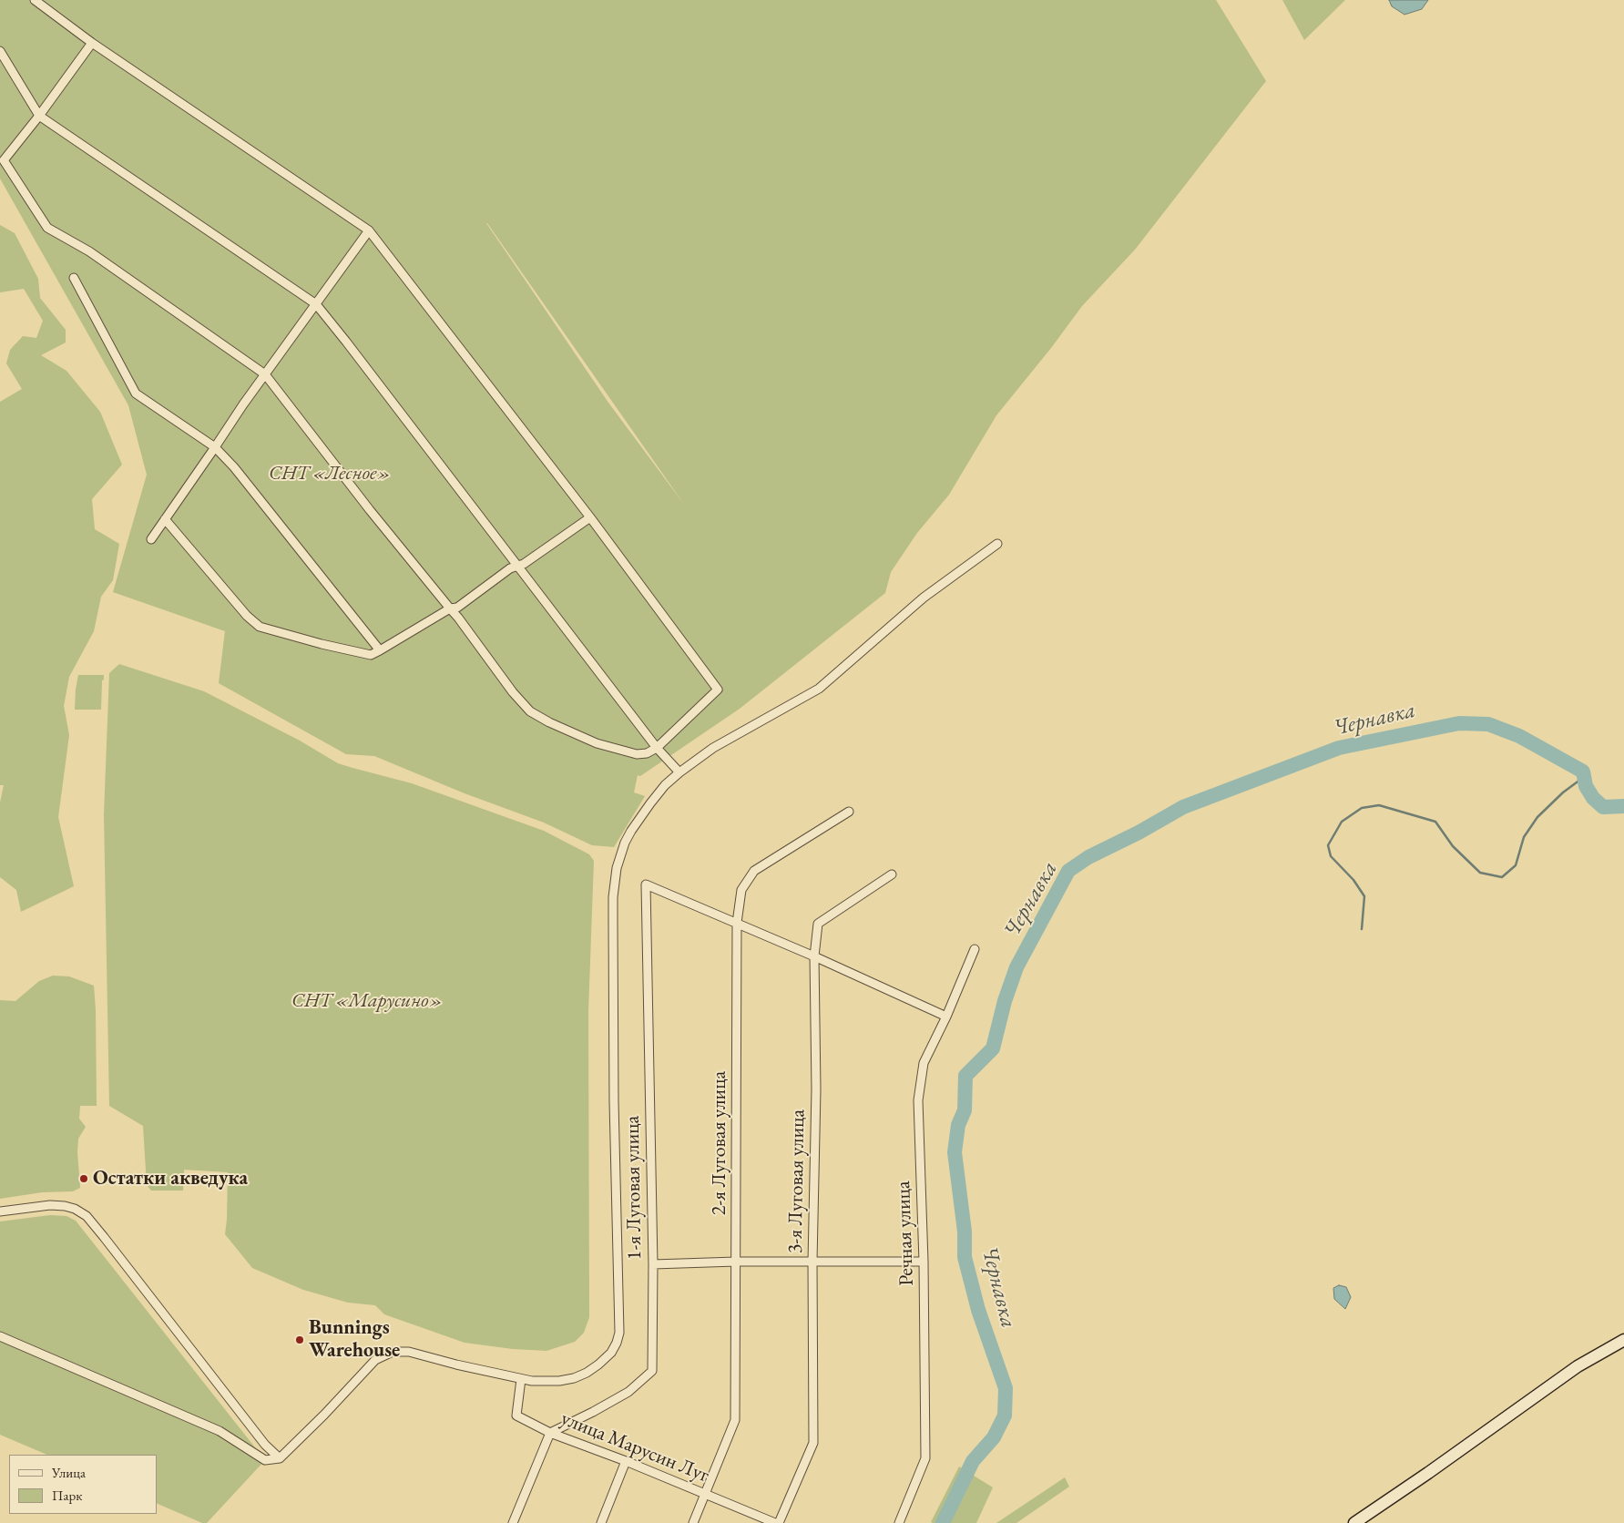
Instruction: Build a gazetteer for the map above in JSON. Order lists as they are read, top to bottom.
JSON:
{
  "streets": {
    "street": [
      "2-я Луговая улица",
      "3-я Луговая улица",
      "1-я Луговая улица",
      "Речная улица",
      "улица Марусин Луг"
    ]
  },
  "crossings": [
    ["2-я Луговая улица", "1-я Луговая улица"],
    ["2-я Луговая улица", "улица Марусин Луг"],
    ["1-я Луговая улица", "улица Марусин Луг"]
  ],
  "water": ["Чернавка"],
  "parks": ["СНТ «Лесное»", "СНТ «Марусино»"],
  "places": ["Остатки акведука", "Bunnings Warehouse"],
  "legend": ["Улица", "Парк"]
}
